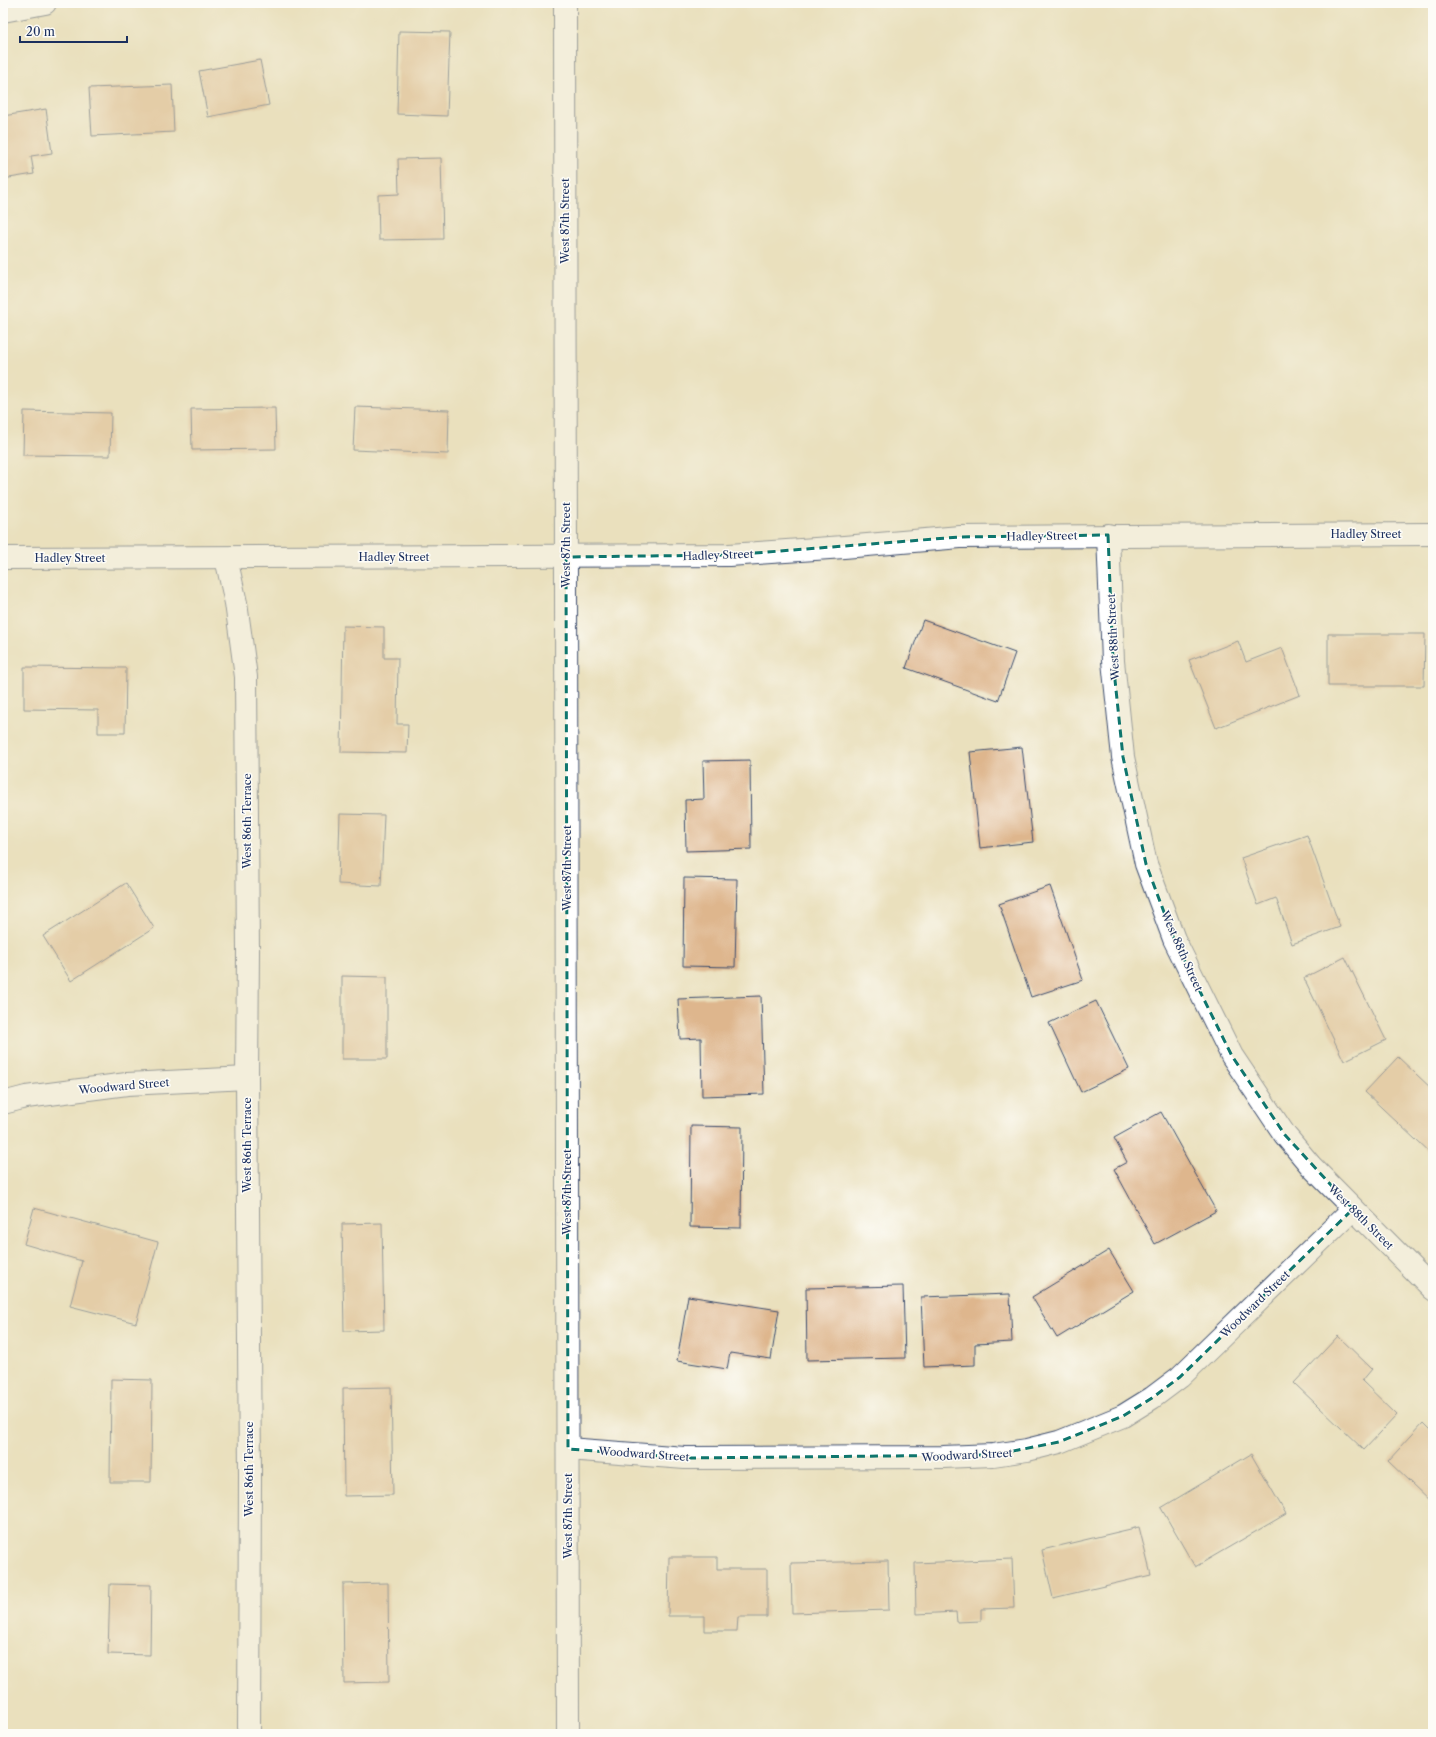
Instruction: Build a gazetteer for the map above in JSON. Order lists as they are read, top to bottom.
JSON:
{
  "streets": {
    "street": [
      "West 87th Street",
      "Hadley Street",
      "West 88th Street",
      "West 86th Terrace",
      "Woodward Street"
    ]
  },
  "crossings": [
    ["West 87th Street", "Hadley Street"],
    ["West 87th Street", "Woodward Street"],
    ["Hadley Street", "West 88th Street"],
    ["Hadley Street", "West 86th Terrace"],
    ["West 88th Street", "Woodward Street"],
    ["West 86th Terrace", "Woodward Street"]
  ],
  "scale_bar": "20 m"
}
